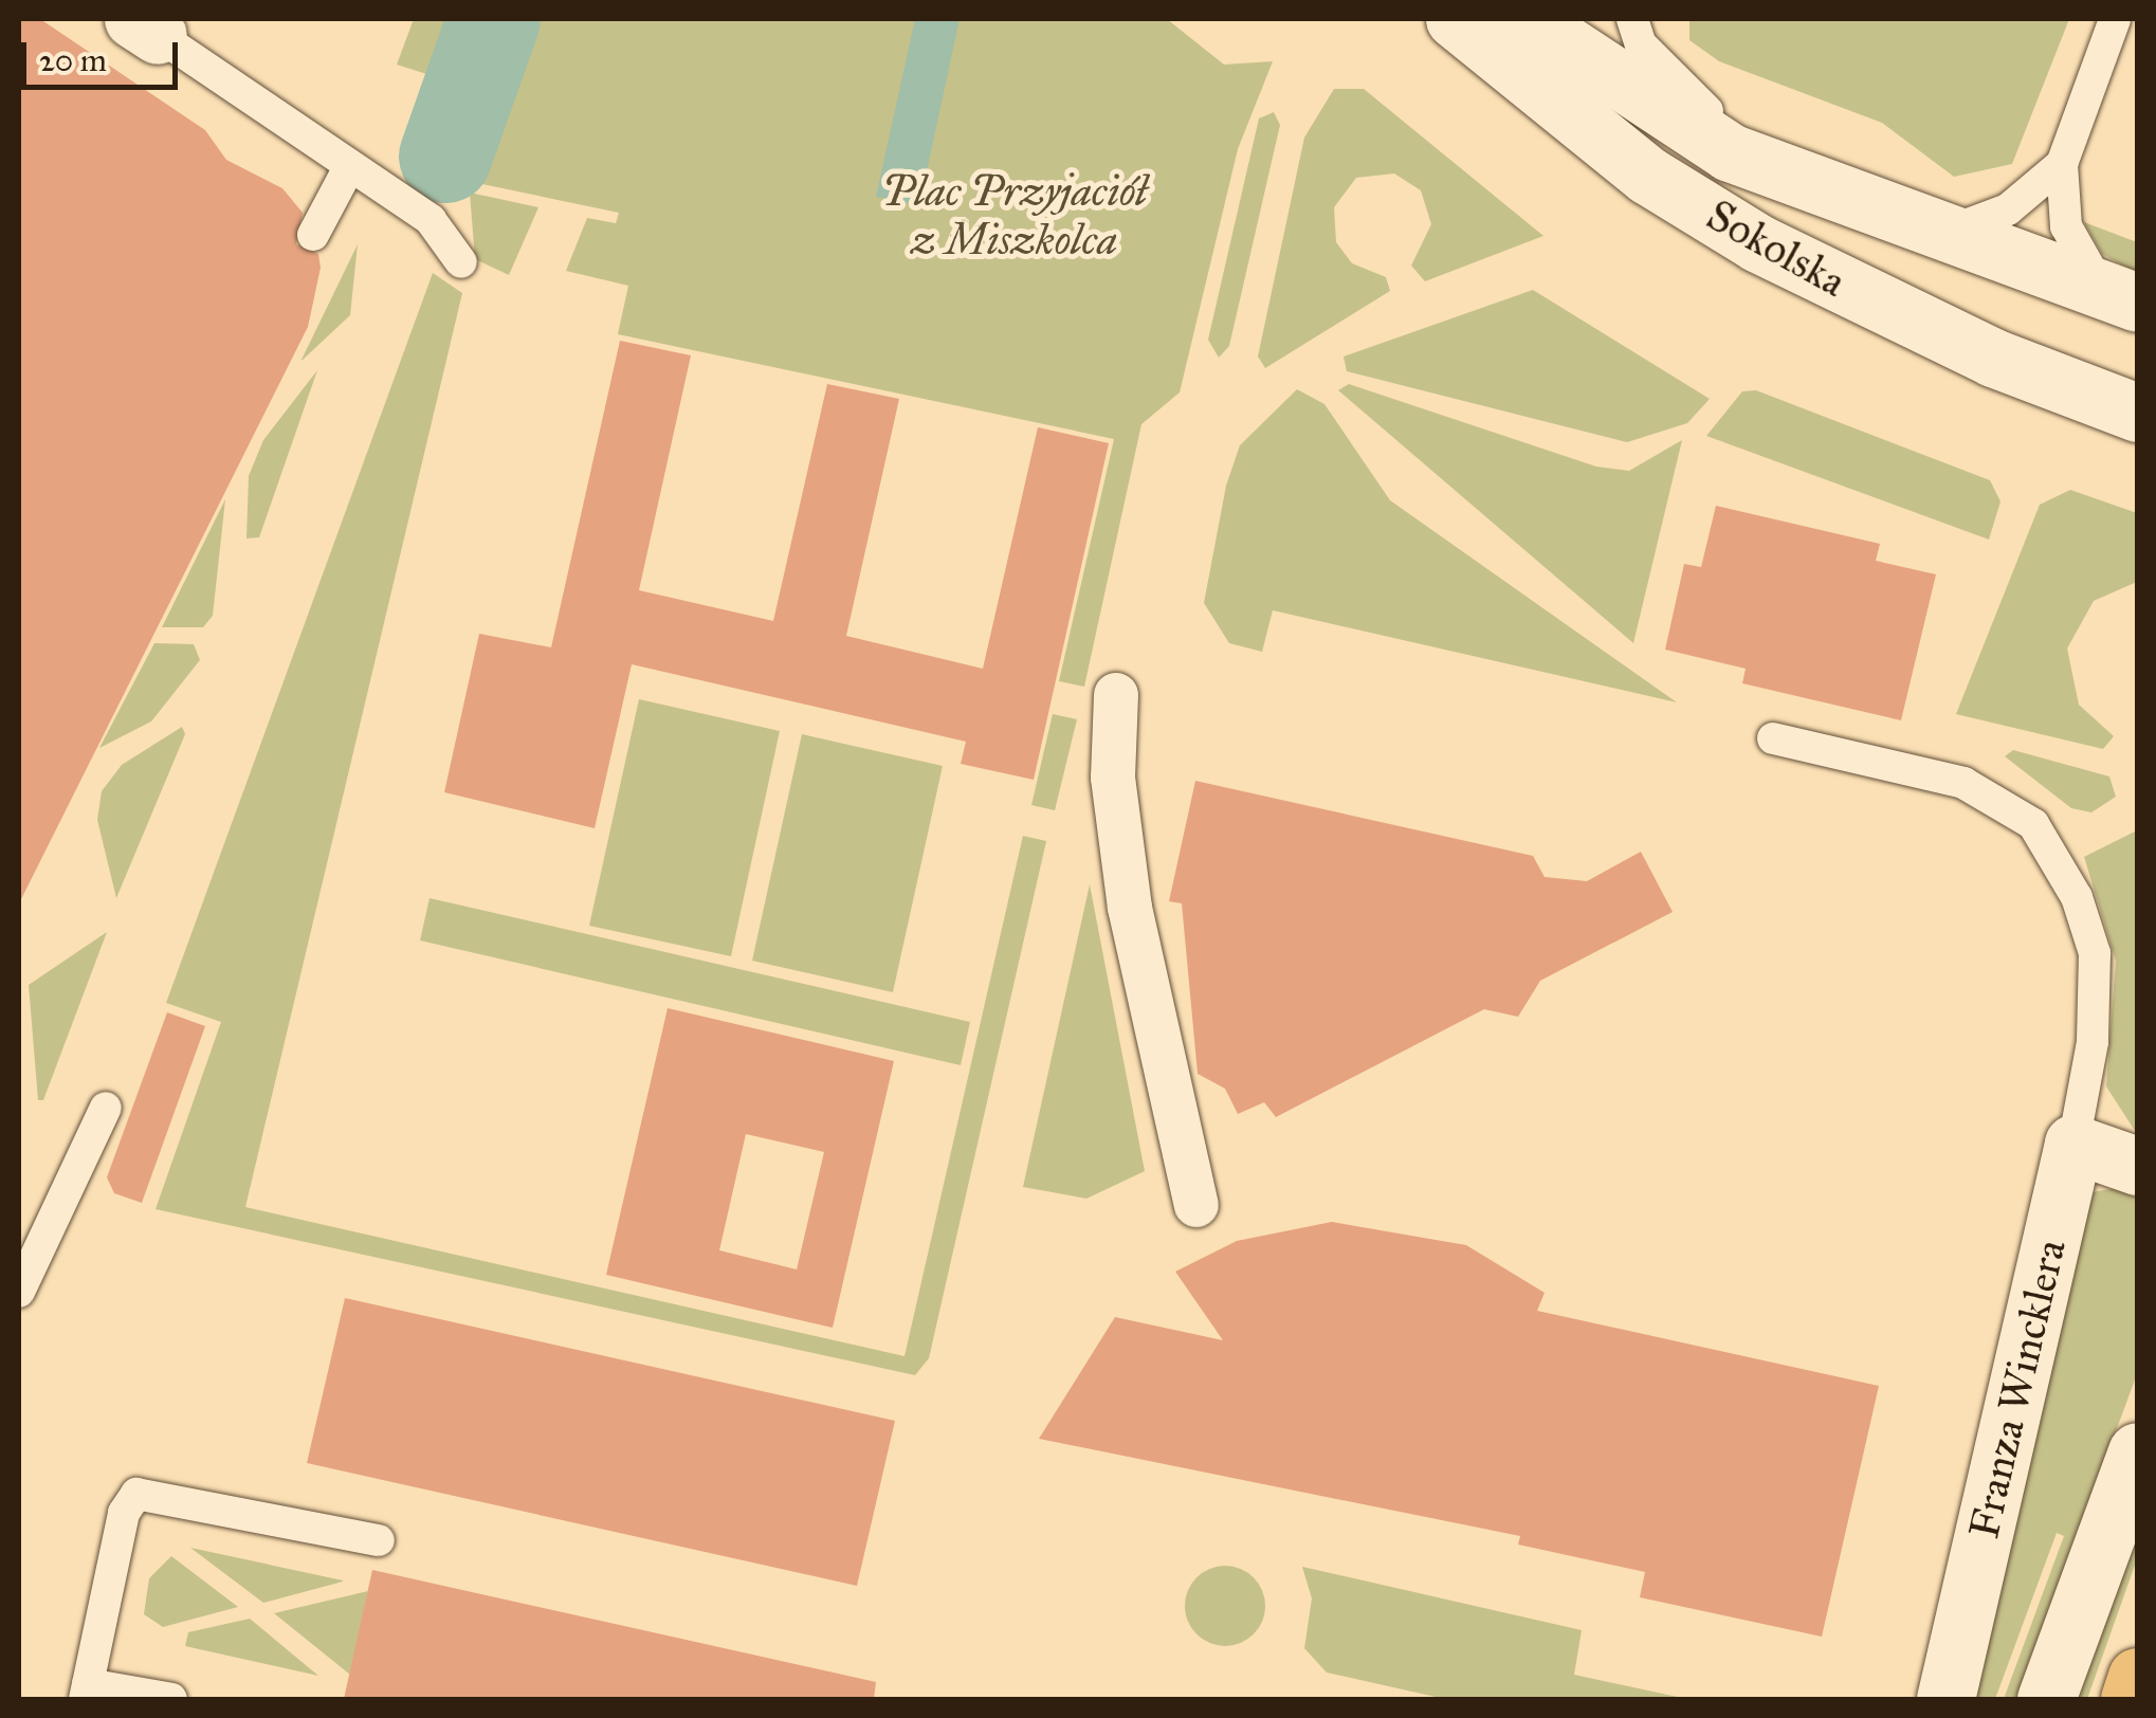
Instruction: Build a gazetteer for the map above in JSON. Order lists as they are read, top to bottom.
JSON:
{
  "streets": {
    "street": ["Sokolska", "Franza Wincklera"]
  },
  "parks": ["Plac Przyjaciół z Miszkolca"],
  "scale_bar": "20 m"
}
